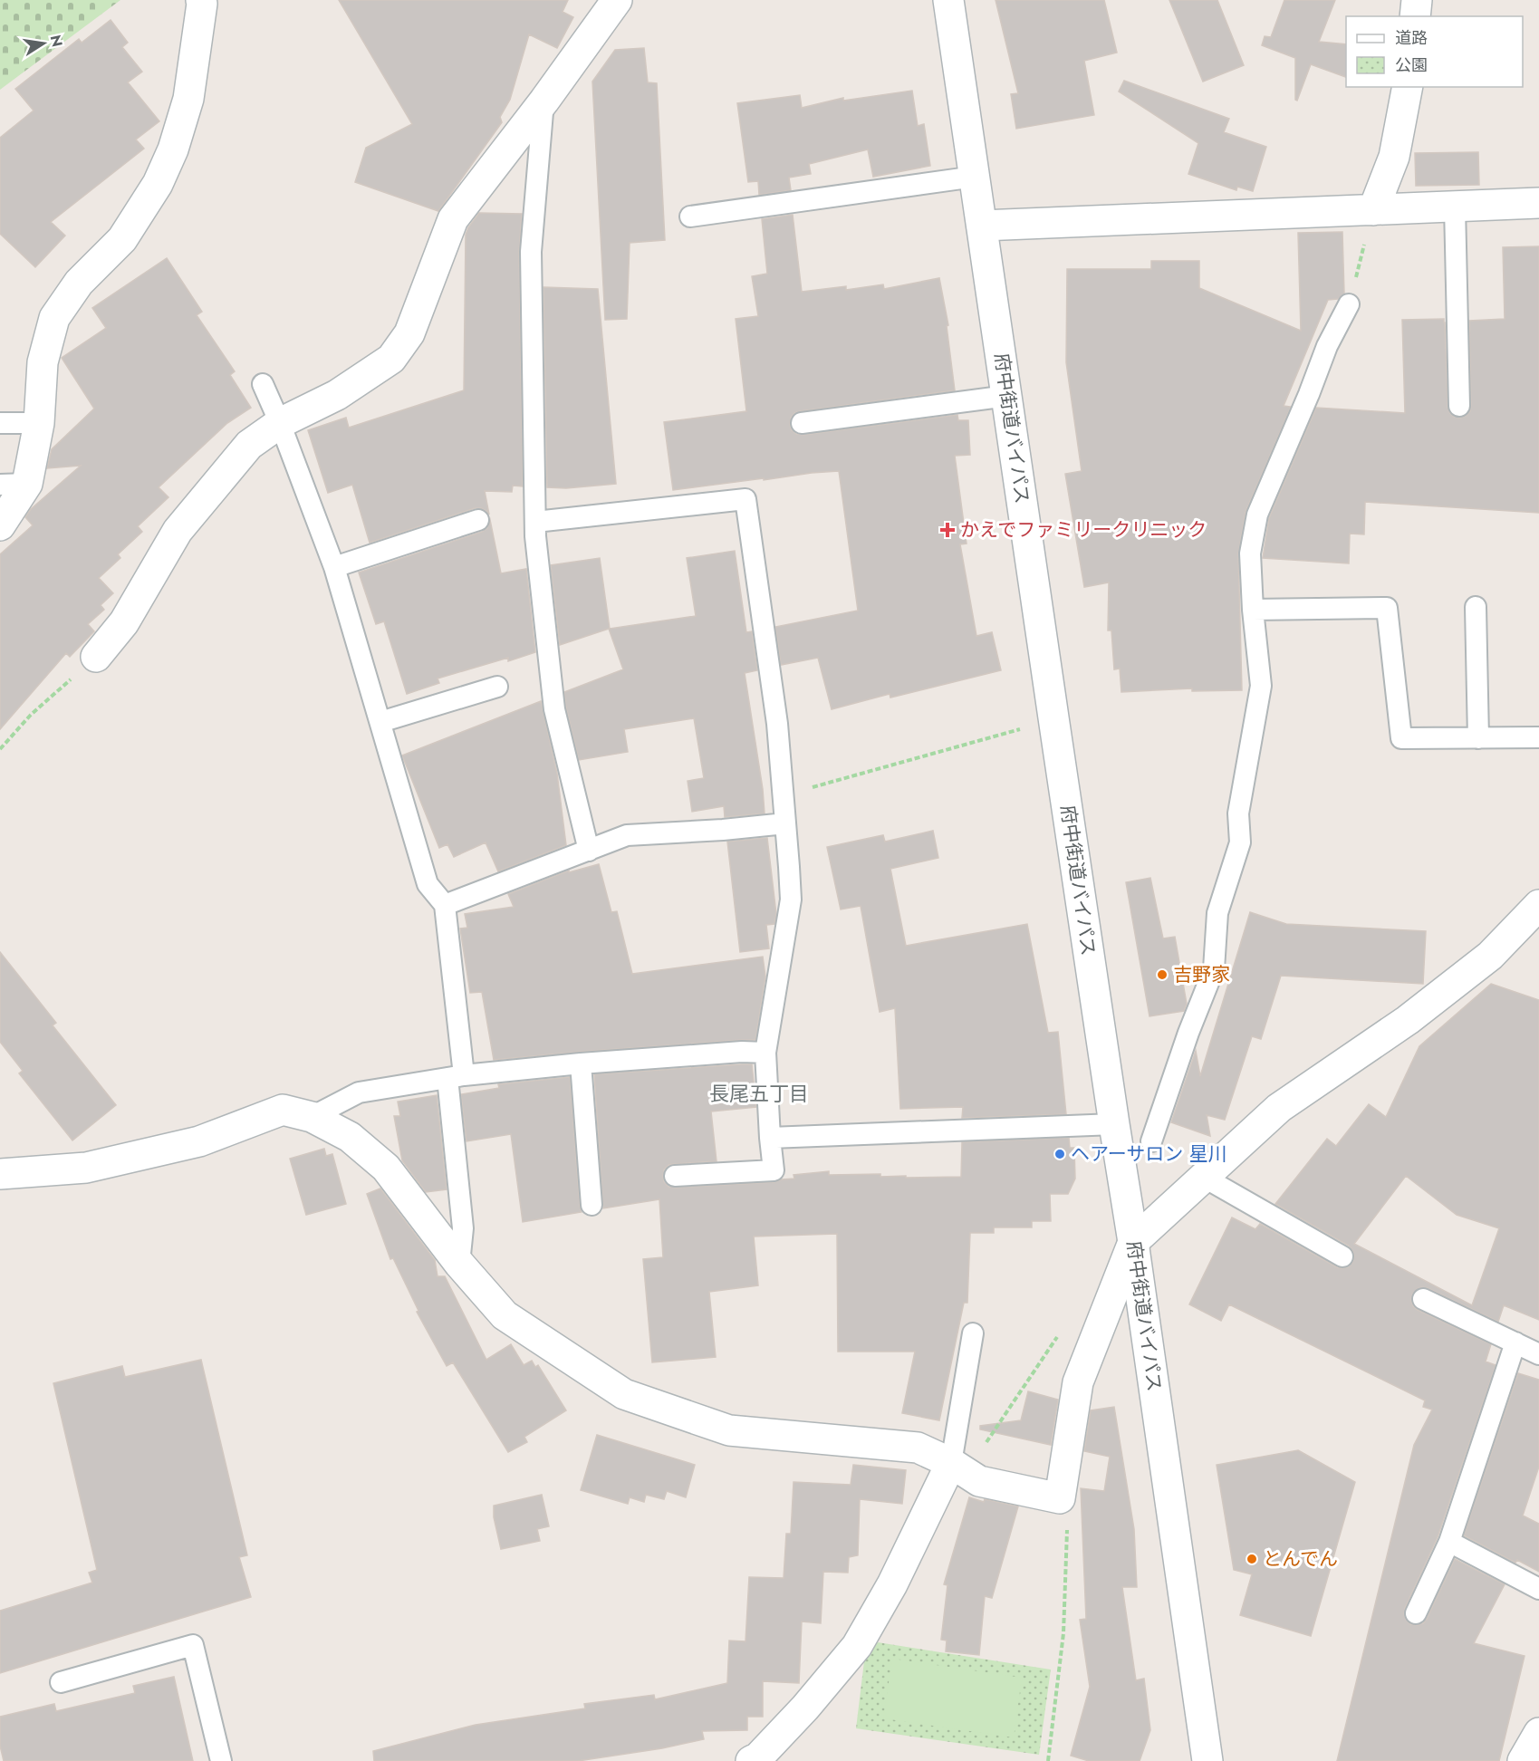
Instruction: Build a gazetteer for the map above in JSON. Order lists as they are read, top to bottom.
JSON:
{
  "streets": {
    "street": ["府中街道バイパス"]
  },
  "districts": ["長尾五丁目"],
  "places": {
    "health": ["かえでファミリークリニック"],
    "other": ["吉野家", "ヘアーサロン 星川", "とんでん"]
  },
  "legend": ["道路", "公園"],
  "north": "right"
}
